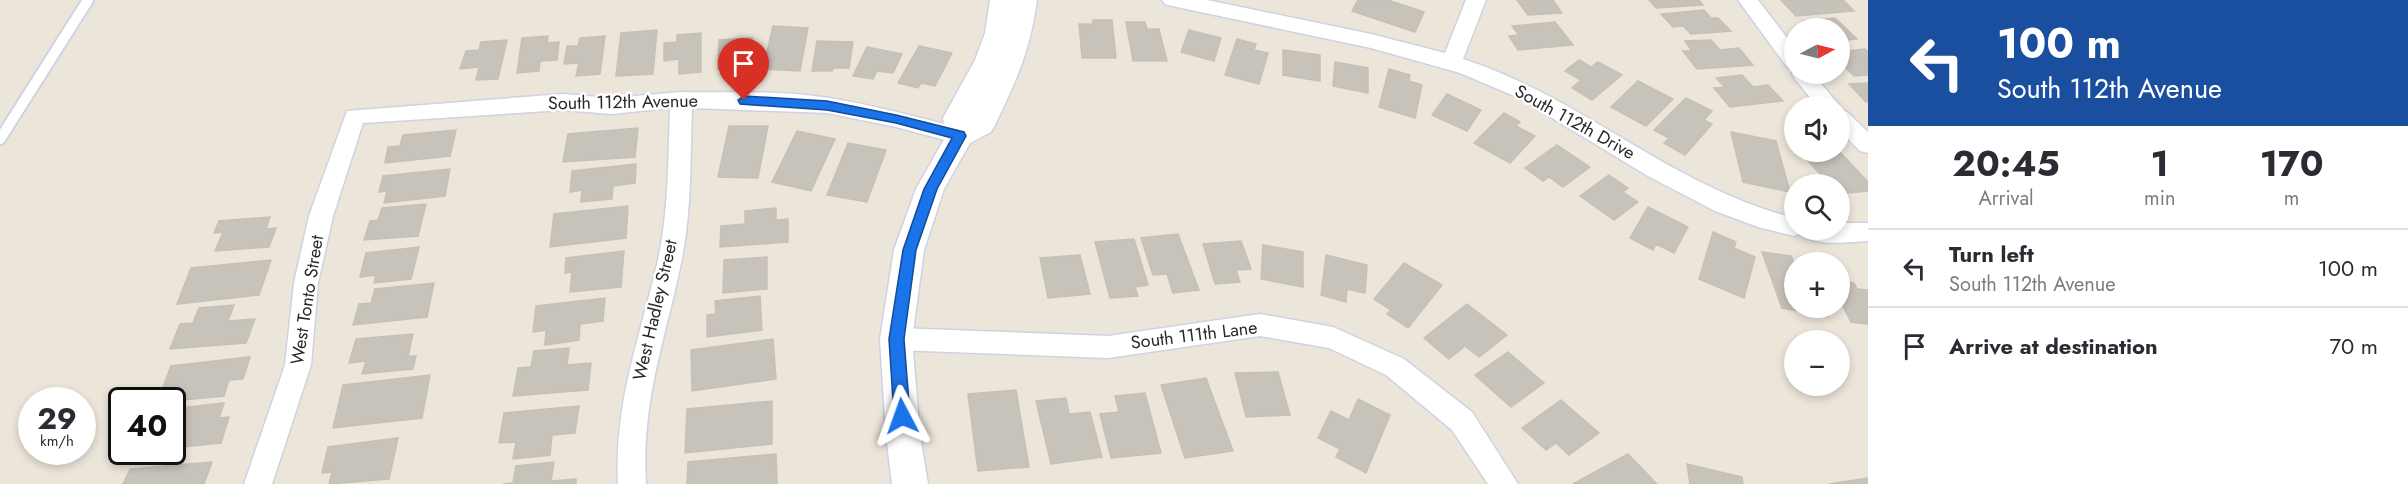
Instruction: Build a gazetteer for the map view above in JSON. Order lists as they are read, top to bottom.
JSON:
{
  "streets": {
    "street": [
      "South 112th Avenue",
      "South 112th Drive",
      "West Tonto Street",
      "West Hadley Street",
      "South 111th Lane"
    ]
  },
  "crossings": [
    ["South 112th Avenue", "West Tonto Street"],
    ["South 112th Avenue", "West Hadley Street"]
  ],
  "north": "right",
  "page": {
    "turn": ["100 m", "South 112th Avenue"],
    "map_buttons": ["+", "−"],
    "eta": [
      "20:45",
      "Arrival",
      "1",
      "min",
      "170",
      "m"
    ],
    "list": [
      {
        "name": "Turn left",
        "note": "South 112th Avenue",
        "value": "100 m"
      },
      {
        "name": "Arrive at destination",
        "value": "70 m"
      }
    ],
    "speed": "29 km/h",
    "limit": "40"
  }
}
